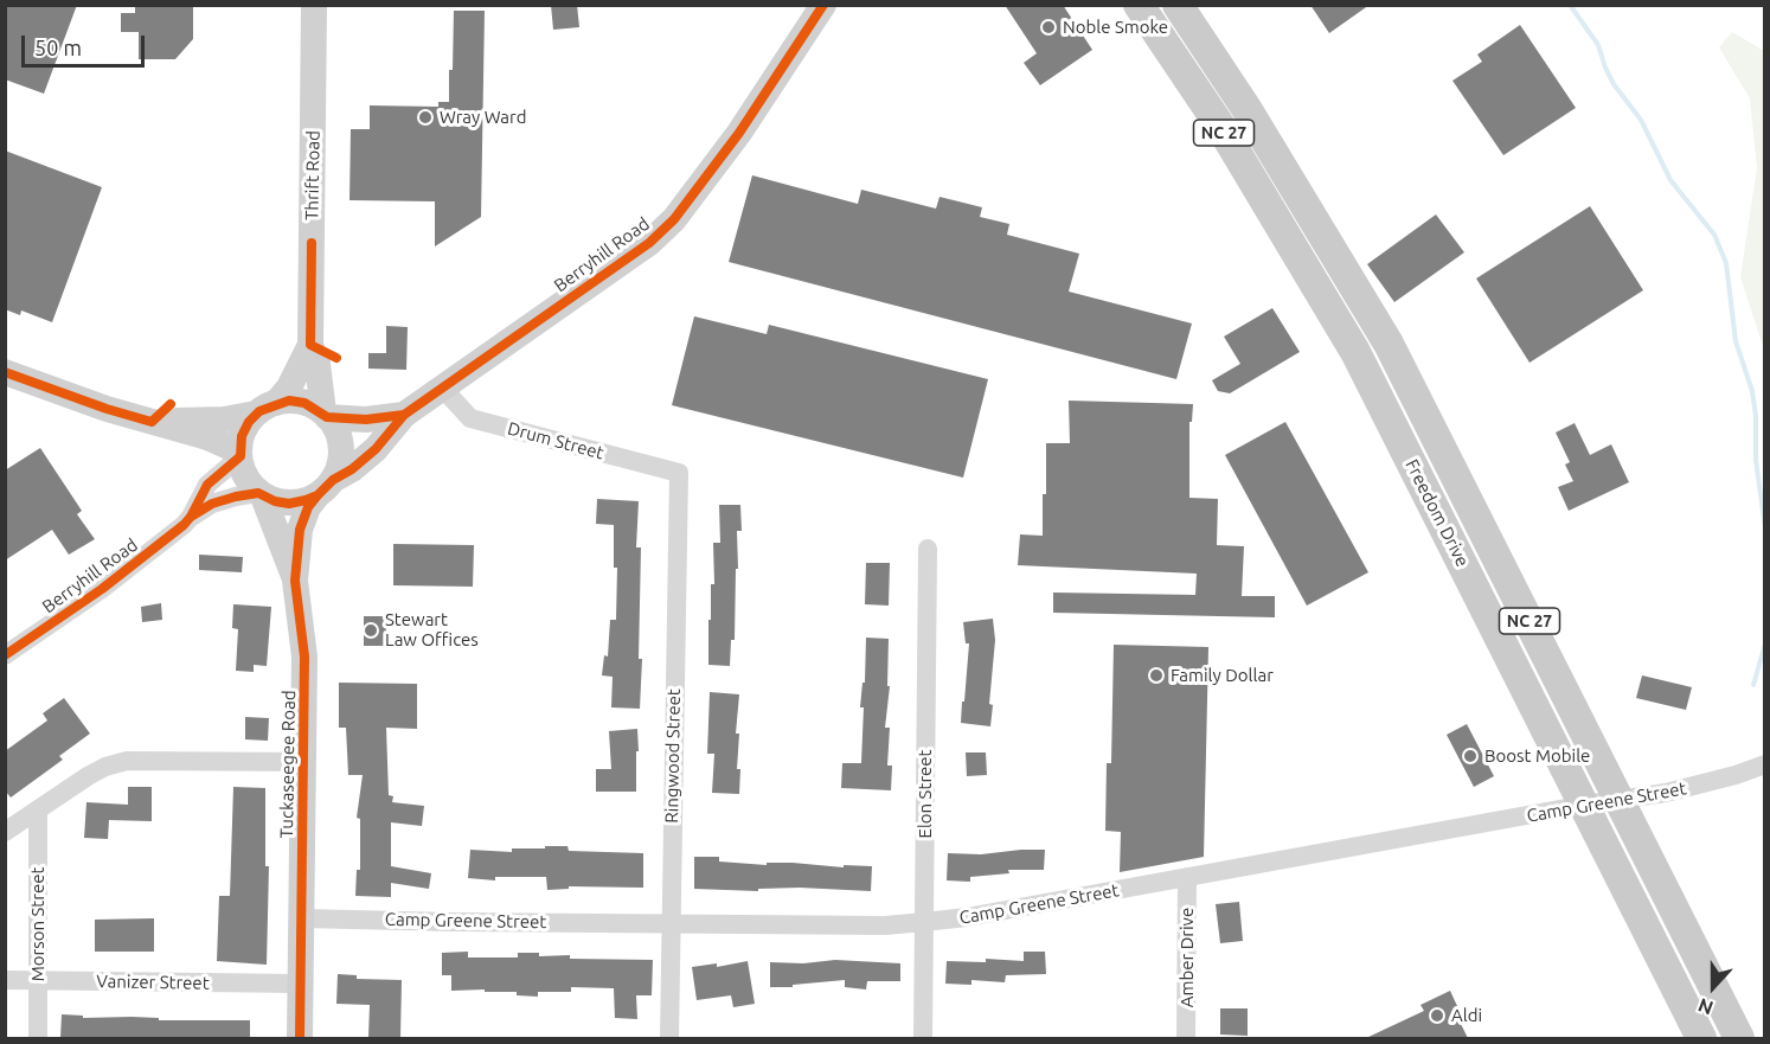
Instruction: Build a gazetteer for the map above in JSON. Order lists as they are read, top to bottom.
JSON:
{
  "streets": {
    "main road": [
      "NC 27",
      "Thrift Road",
      "Berryhill Road",
      "Freedom Drive",
      "Tuckaseegee Road"
    ],
    "street": [
      "Drum Street",
      "Ringwood Street",
      "Elon Street",
      "Camp Greene Street",
      "Morson Street",
      "Amber Drive",
      "Vanizer Street"
    ]
  },
  "crossings": [
    ["Thrift Road", "Berryhill Road"],
    ["Thrift Road", "Tuckaseegee Road"],
    ["Berryhill Road", "Drum Street"],
    ["Berryhill Road", "Tuckaseegee Road"],
    ["Drum Street", "Ringwood Street"],
    ["Freedom Drive", "Camp Greene Street"],
    ["Ringwood Street", "Camp Greene Street"],
    ["Tuckaseegee Road", "Camp Greene Street"],
    ["Tuckaseegee Road", "Vanizer Street"],
    ["Elon Street", "Camp Greene Street"],
    ["Camp Greene Street", "Amber Drive"],
    ["Morson Street", "Vanizer Street"]
  ],
  "places": [
    "Noble Smoke",
    "Wray Ward",
    "Stewart Law Offices",
    "Family Dollar",
    "Boost Mobile",
    "Aldi"
  ],
  "scale_bar": "50 m",
  "north": "bottom"
}
